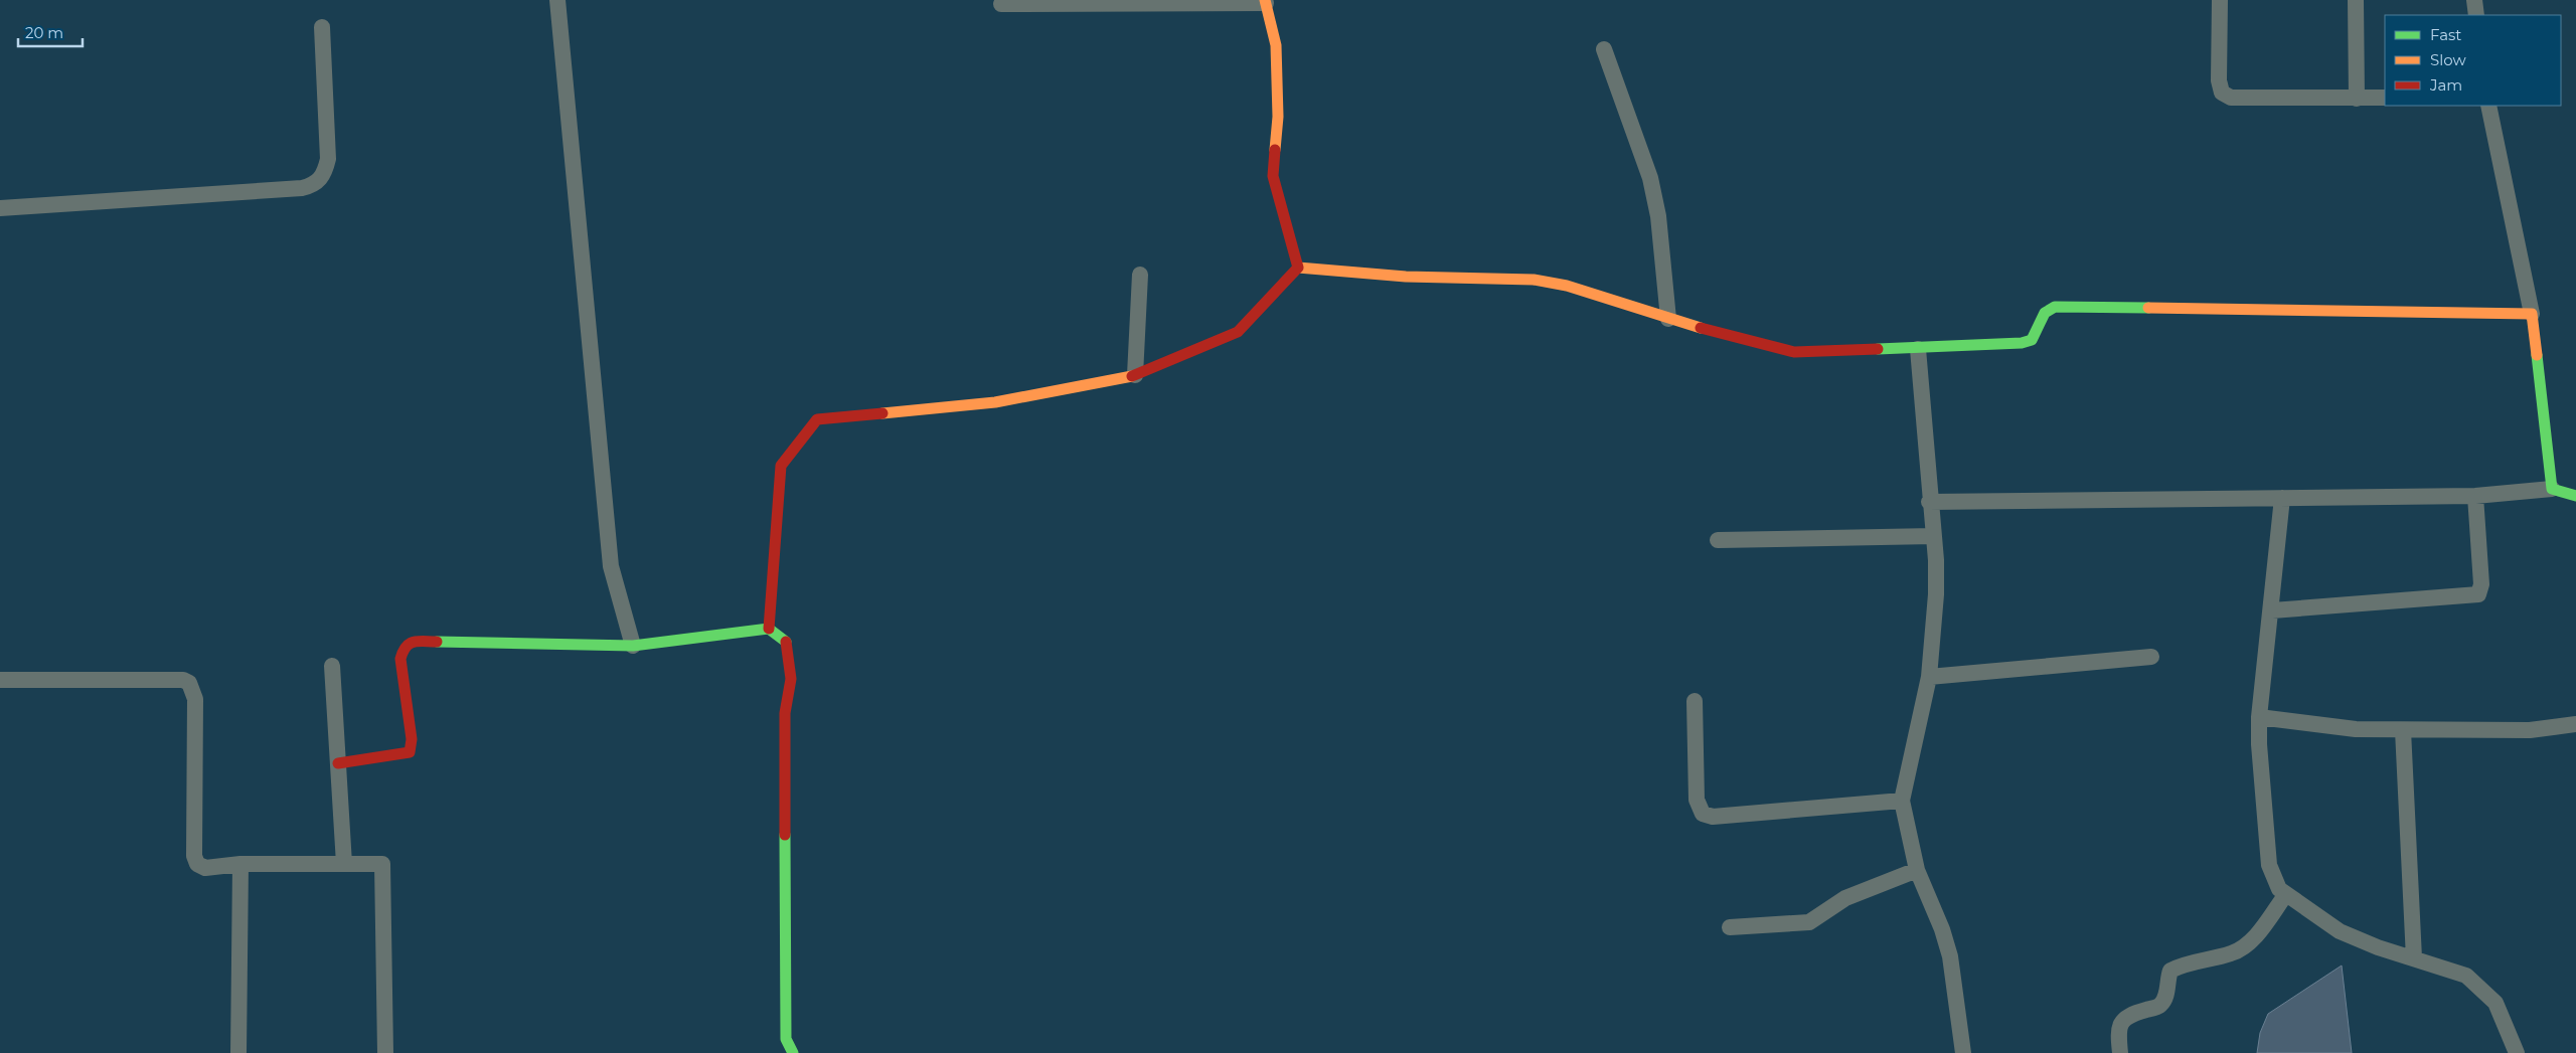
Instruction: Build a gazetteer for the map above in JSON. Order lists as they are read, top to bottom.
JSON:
{
  "legend": ["Fast", "Slow", "Jam"],
  "scale_bar": "20 m"
}
